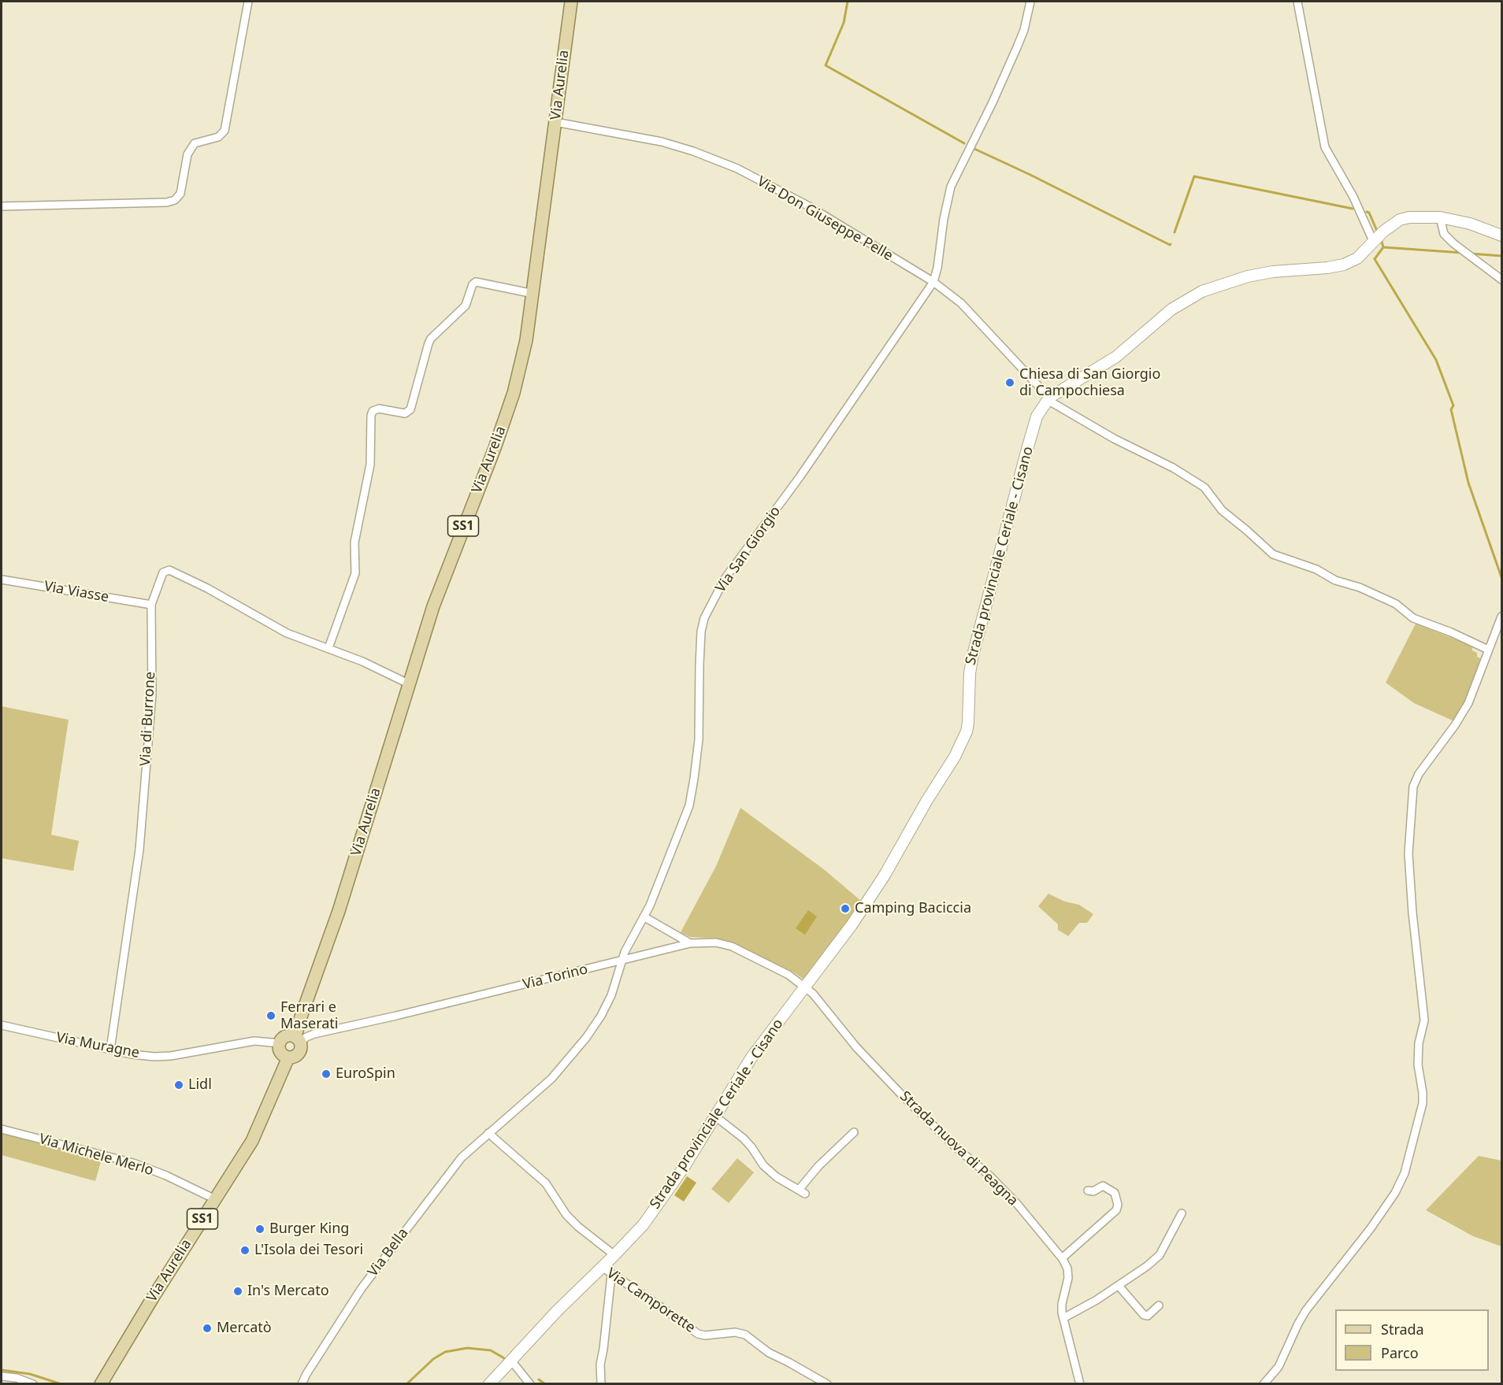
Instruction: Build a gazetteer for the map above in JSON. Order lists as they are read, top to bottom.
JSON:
{
  "streets": {
    "main road": ["Via Aurelia", "SS1", "Strada provinciale Ceriale - Cisano"],
    "street": [
      "Via Don Giuseppe Pelle",
      "Via San Giorgio",
      "Via Viasse",
      "Via di Burrone",
      "Via Torino",
      "Via Muragne",
      "Strada nuova di Peagna",
      "Via Michele Merlo",
      "Via Bella",
      "Via Camporette"
    ]
  },
  "crossings": [
    ["Via Aurelia", "Via Don Giuseppe Pelle"],
    ["Via Aurelia", "Via di Burrone"],
    ["Via Aurelia", "Via Torino"],
    ["Via Aurelia", "Via Muragne"],
    ["Via Aurelia", "Via Michele Merlo"],
    ["Via Don Giuseppe Pelle", "Via San Giorgio"],
    ["Via Don Giuseppe Pelle", "Strada provinciale Ceriale - Cisano"],
    ["Via San Giorgio", "Via Torino"],
    ["Via San Giorgio", "Via Bella"],
    ["Strada provinciale Ceriale - Cisano", "Via Torino"],
    ["Strada provinciale Ceriale - Cisano", "Strada nuova di Peagna"],
    ["Strada provinciale Ceriale - Cisano", "Via Camporette"],
    ["Via Viasse", "Via di Burrone"],
    ["Via di Burrone", "Via Muragne"],
    ["Via Torino", "Via Muragne"],
    ["Via Torino", "Strada nuova di Peagna"],
    ["Via Torino", "Via Bella"]
  ],
  "places": [
    "Chiesa di San Giorgio di Campochiesa",
    "Camping Baciccia",
    "Ferrari e Maserati",
    "EuroSpin",
    "Lidl",
    "Burger King",
    "L'Isola dei Tesori",
    "In's Mercato",
    "Mercatò"
  ],
  "legend": ["Strada", "Parco"]
}
